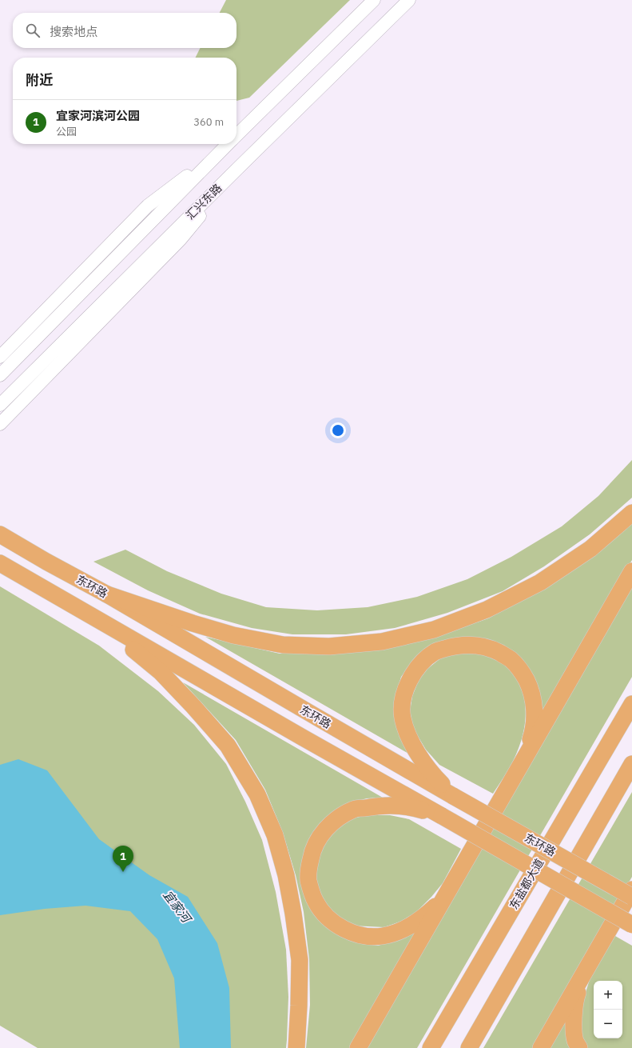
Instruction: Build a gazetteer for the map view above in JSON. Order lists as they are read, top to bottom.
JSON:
{
  "streets": {
    "highway": ["东环路", "东盐都大道"],
    "main road": ["汇兴东路"]
  },
  "water": ["宜家河"],
  "page": {
    "search": "搜索地点",
    "heading": "附近",
    "list": [
      {
        "mark": "1",
        "name": "宜家河滨河公园",
        "note": "公园",
        "value": "360 m"
      }
    ],
    "pins": "1",
    "map_buttons": ["+", "−"]
  }
}
